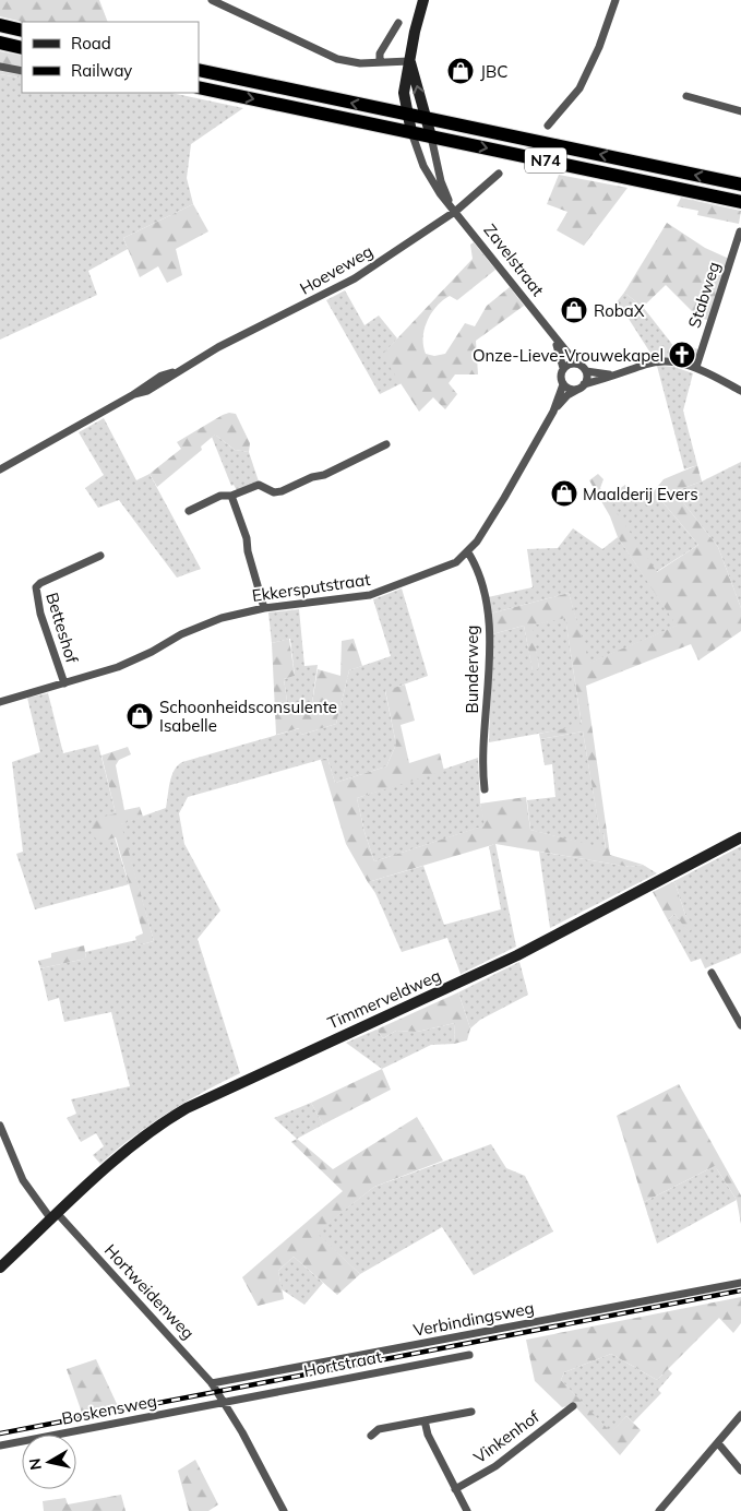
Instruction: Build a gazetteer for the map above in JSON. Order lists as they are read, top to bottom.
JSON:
{
  "streets": {
    "highway": ["N74"],
    "street": [
      "Zavelstraat",
      "Hoeveweg",
      "Stabweg",
      "Ekkersputstraat",
      "Betteshof",
      "Bunderweg",
      "Timmerveldweg",
      "Hortweidenweg",
      "Verbindingsweg",
      "Hortstraat",
      "Boskensweg",
      "Vinkenhof"
    ]
  },
  "crossings": [
    ["N74", "Zavelstraat"],
    ["Zavelstraat", "Hoeveweg"],
    ["Zavelstraat", "Ekkersputstraat"],
    ["Ekkersputstraat", "Betteshof"],
    ["Ekkersputstraat", "Bunderweg"],
    ["Timmerveldweg", "Hortweidenweg"],
    ["Hortweidenweg", "Verbindingsweg"],
    ["Hortweidenweg", "Hortstraat"],
    ["Hortweidenweg", "Boskensweg"],
    ["Hortstraat", "Boskensweg"]
  ],
  "places": {
    "shop": [
      "JBC",
      "RobaX",
      "Maalderij Evers",
      "Schoonheidsconsulente Isabelle"
    ],
    "church": ["Onze-Lieve-Vrouwekapel"]
  },
  "legend": ["Road", "Railway"],
  "north": "left"
}
